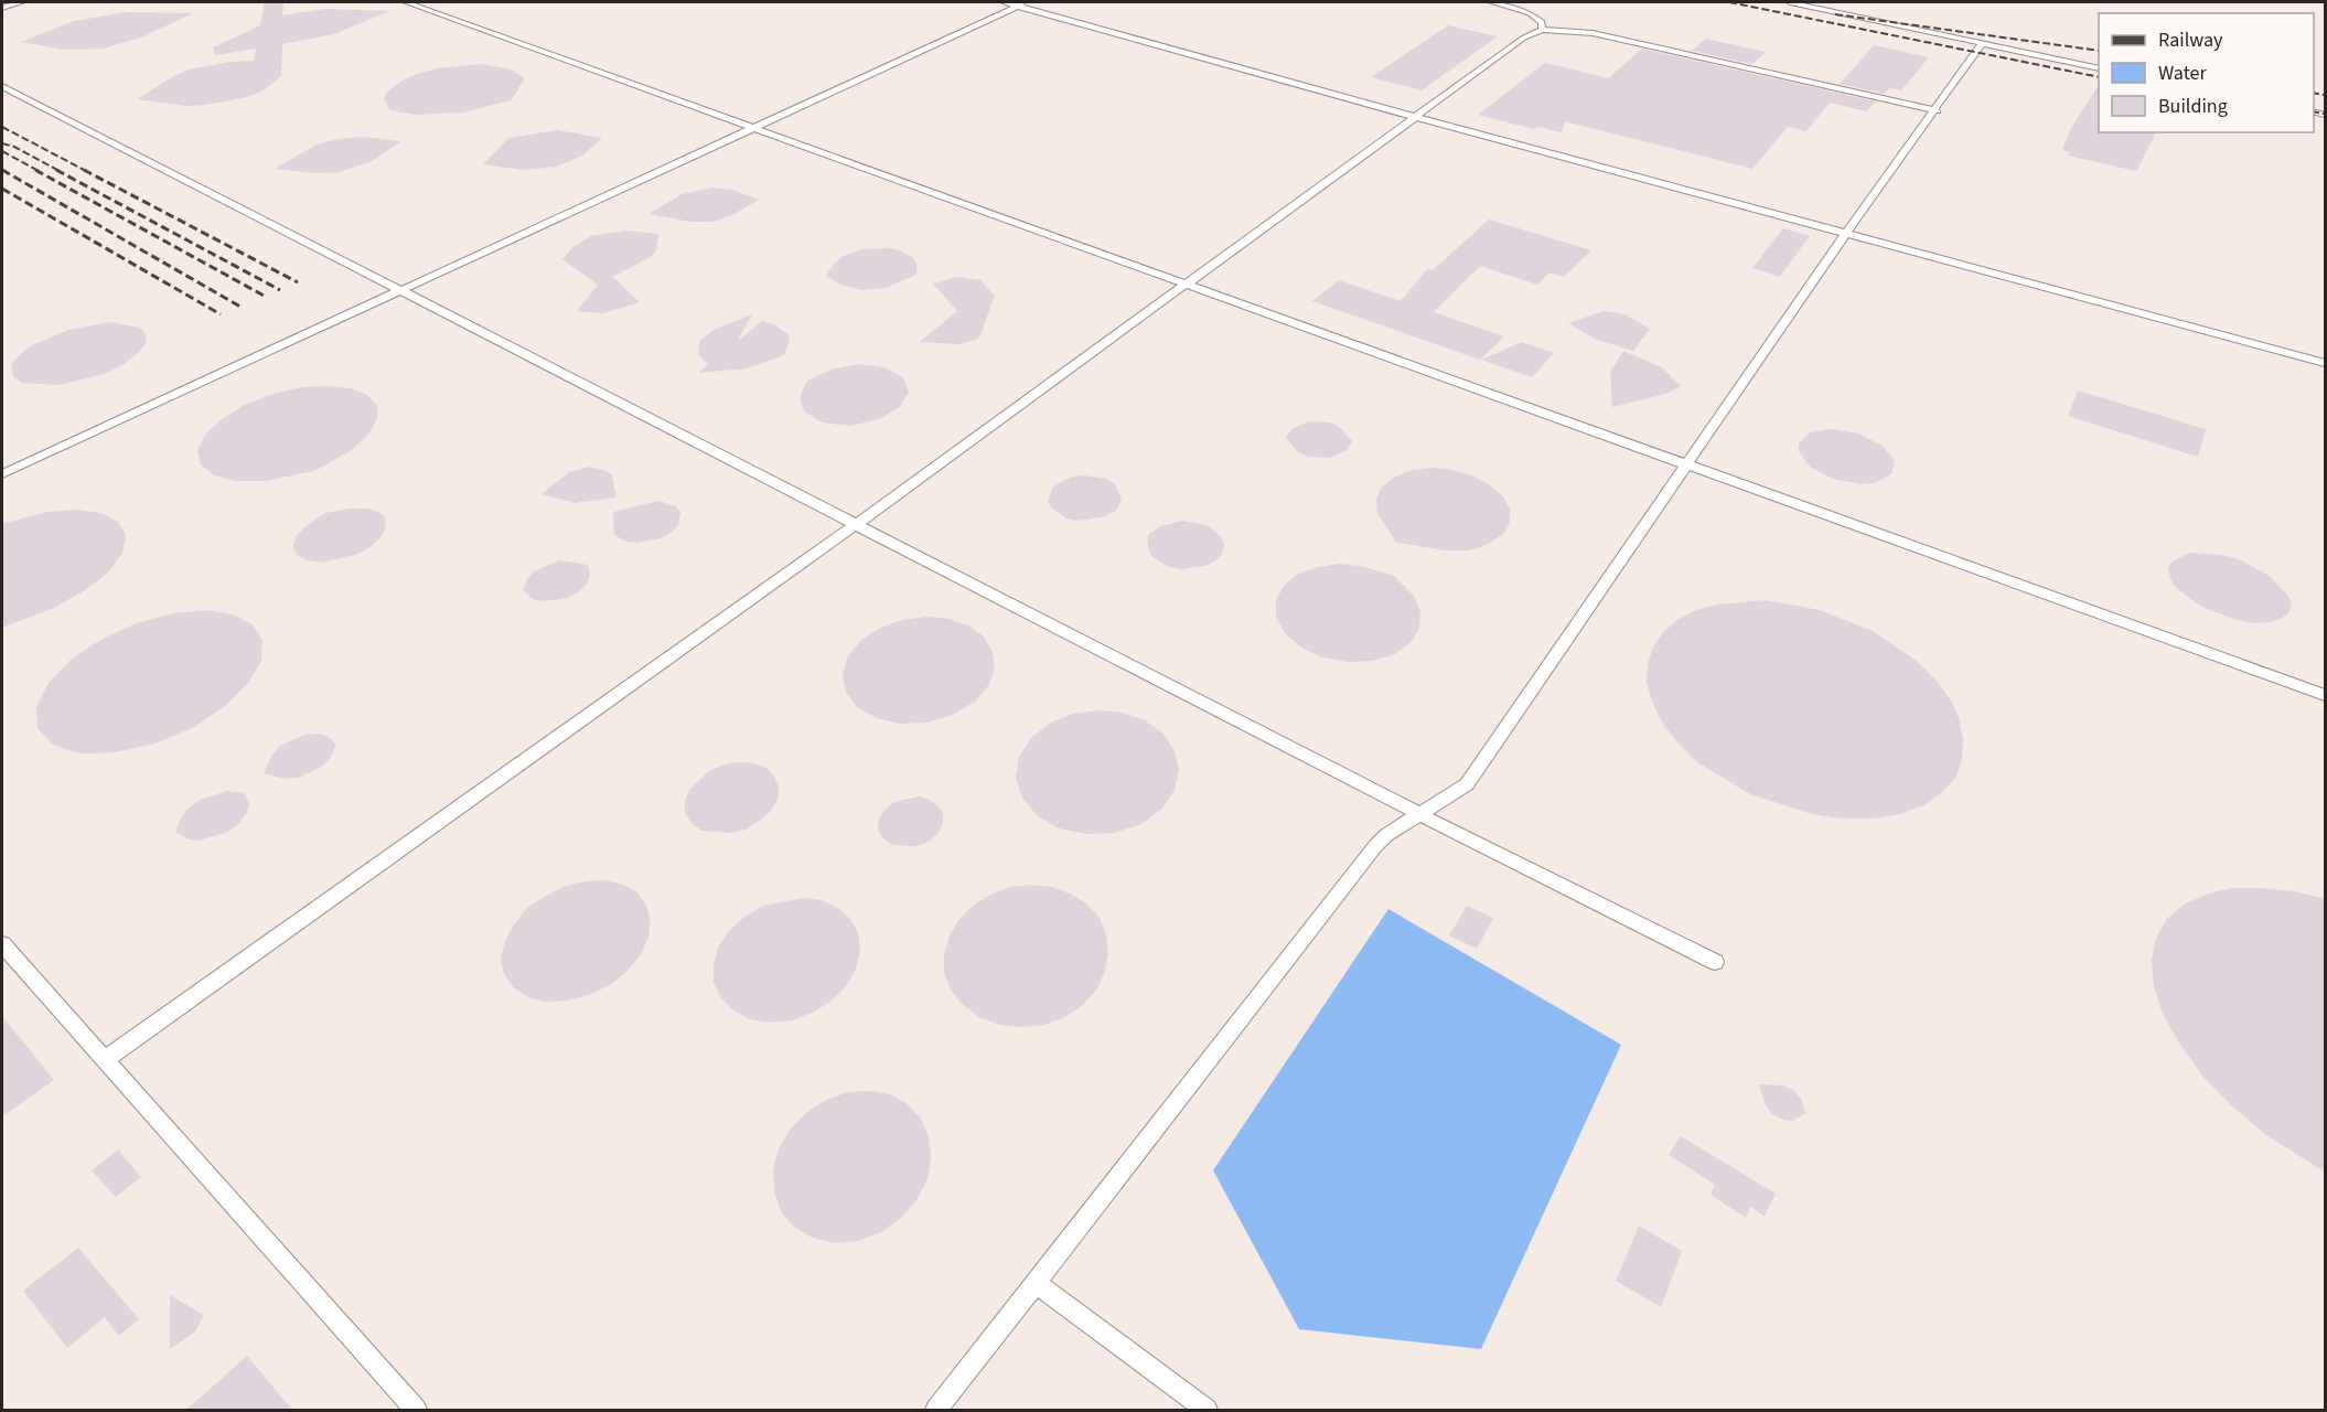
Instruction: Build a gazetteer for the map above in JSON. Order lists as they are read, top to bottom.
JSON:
{
  "legend": ["Railway", "Water", "Building"]
}
